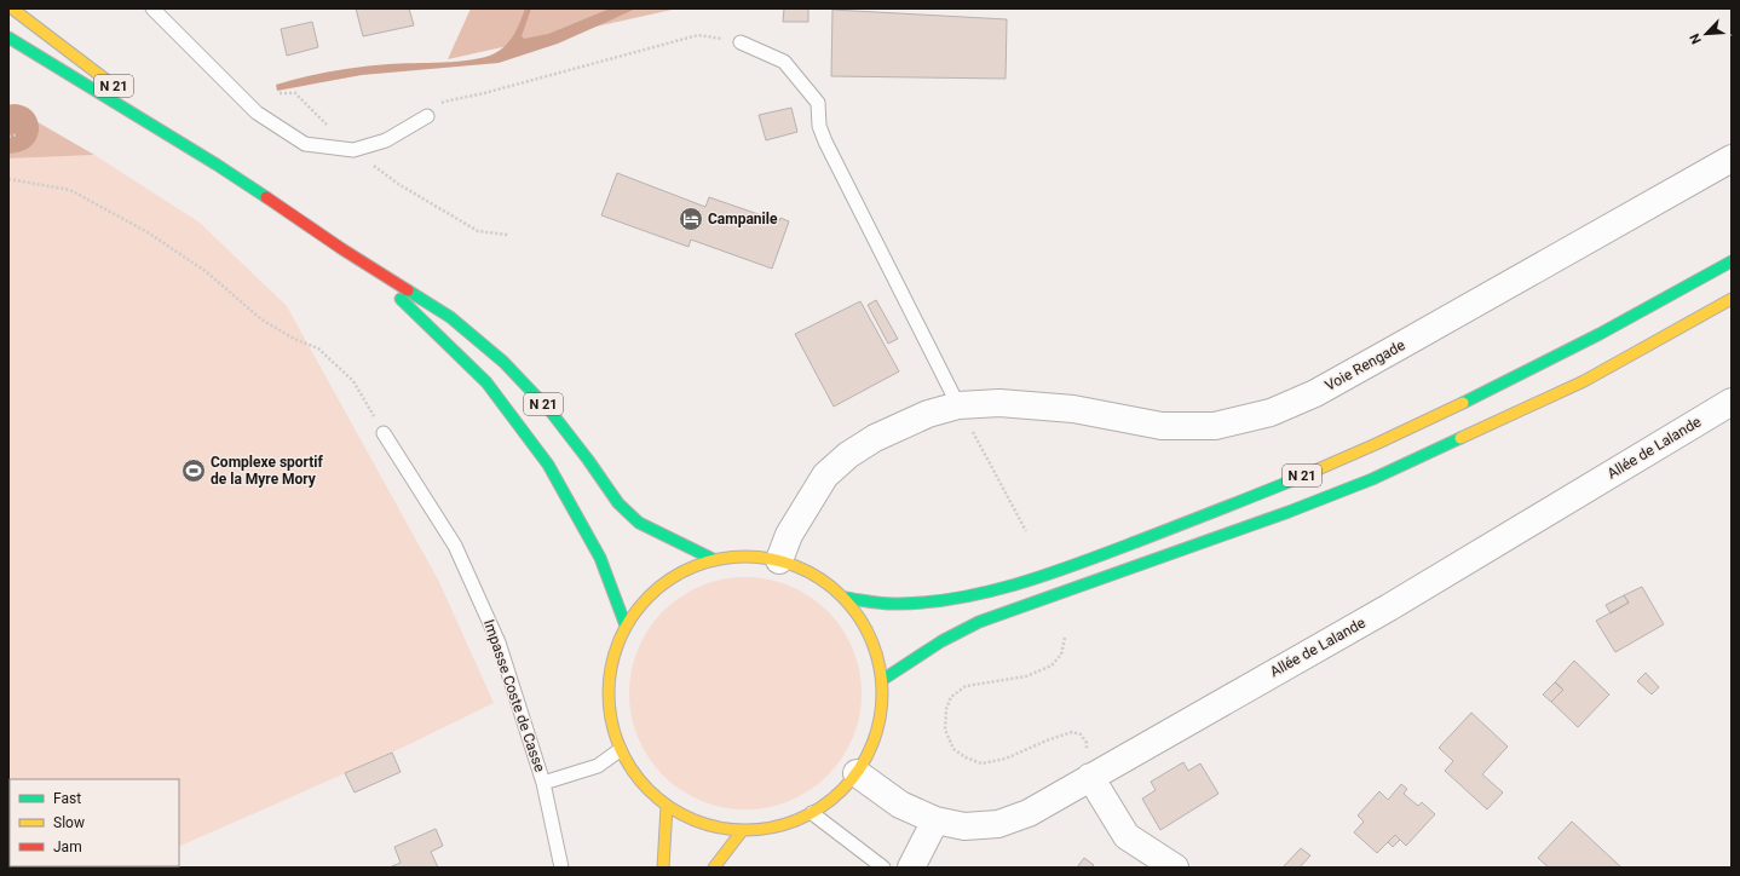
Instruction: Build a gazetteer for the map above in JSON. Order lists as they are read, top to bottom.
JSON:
{
  "streets": {
    "main road": ["N 21"],
    "street": ["Voie Rengade", "Allée de Lalande"],
    "lane": ["Impasse Coste de Casse"]
  },
  "places": {
    "hotel": ["Campanile"],
    "sports": ["Complexe sportif de la Myre Mory"]
  },
  "legend": ["Fast", "Slow", "Jam"],
  "north": "bottom left"
}
